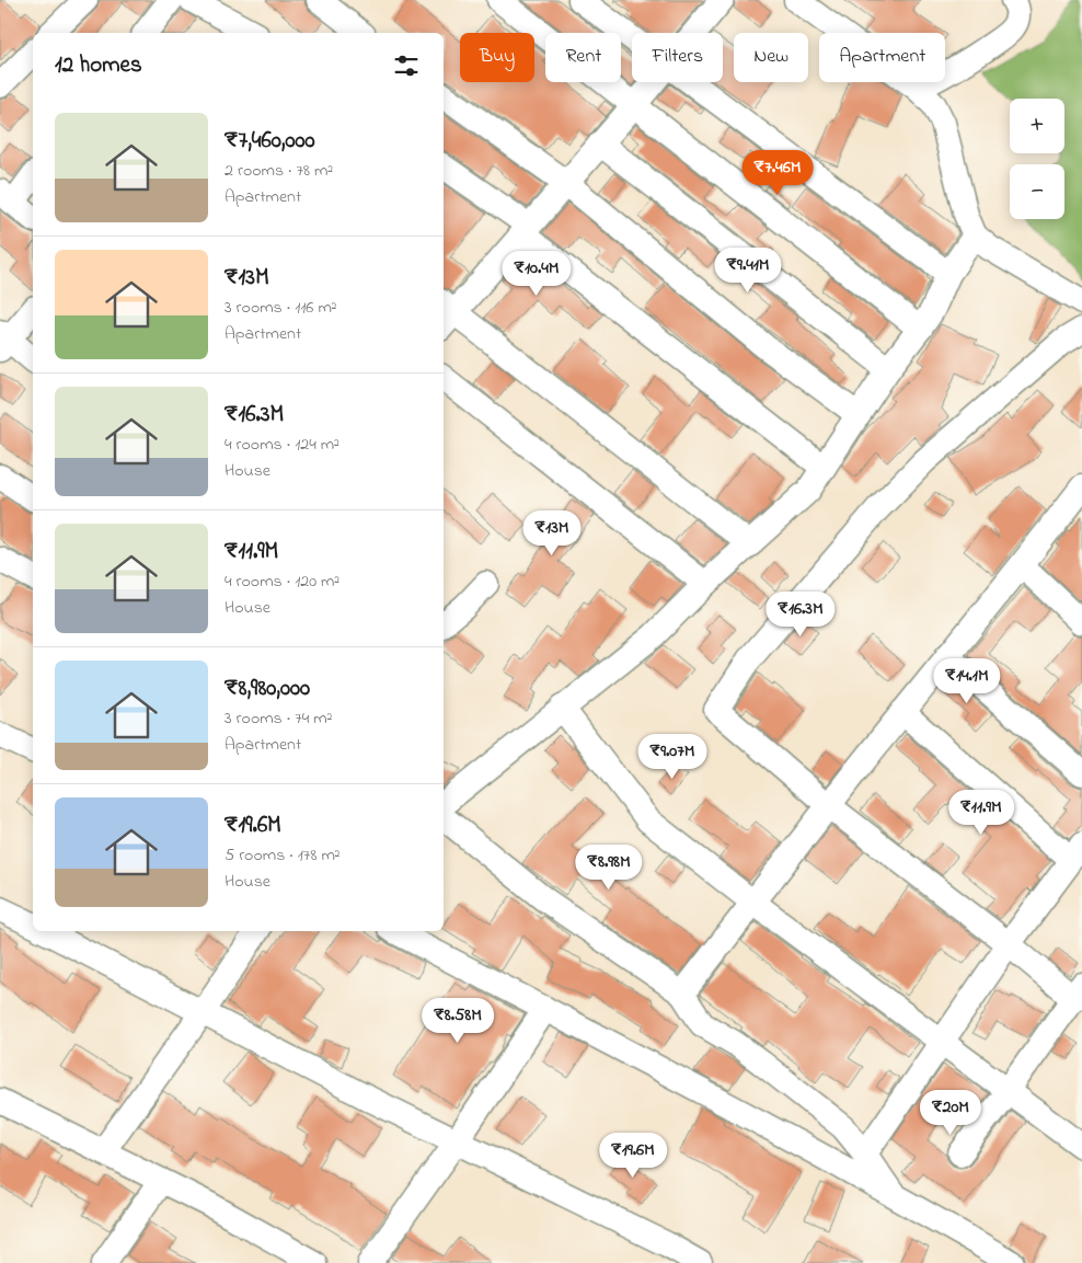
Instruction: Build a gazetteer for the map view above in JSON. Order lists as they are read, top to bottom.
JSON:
{
  "page": {
    "chip": [
      "Buy",
      "Rent",
      "Filters",
      "New",
      "Apartment"
    ],
    "heading": "12 homes",
    "map_buttons": ["+", "−"],
    "list": [
      {
        "name": "₹7,460,000",
        "note": "2 rooms · 78 m² · Apartment"
      },
      {
        "name": "₹13M",
        "note": "3 rooms · 116 m² · Apartment"
      },
      {
        "name": "₹16.3M",
        "note": "4 rooms · 124 m² · House"
      },
      {
        "name": "₹11.9M",
        "note": "4 rooms · 120 m² · House"
      },
      {
        "name": "₹8,980,000",
        "note": "3 rooms · 74 m² · Apartment"
      },
      {
        "name": "₹19.6M",
        "note": "5 rooms · 178 m² · House"
      }
    ],
    "price": [
      "₹7.46M",
      "₹9.41M",
      "₹10.4M",
      "₹13M",
      "₹16.3M",
      "₹14.1M",
      "₹9.07M",
      "₹11.9M",
      "₹8.98M",
      "₹8.58M",
      "₹20M",
      "₹19.6M"
    ]
  }
}
